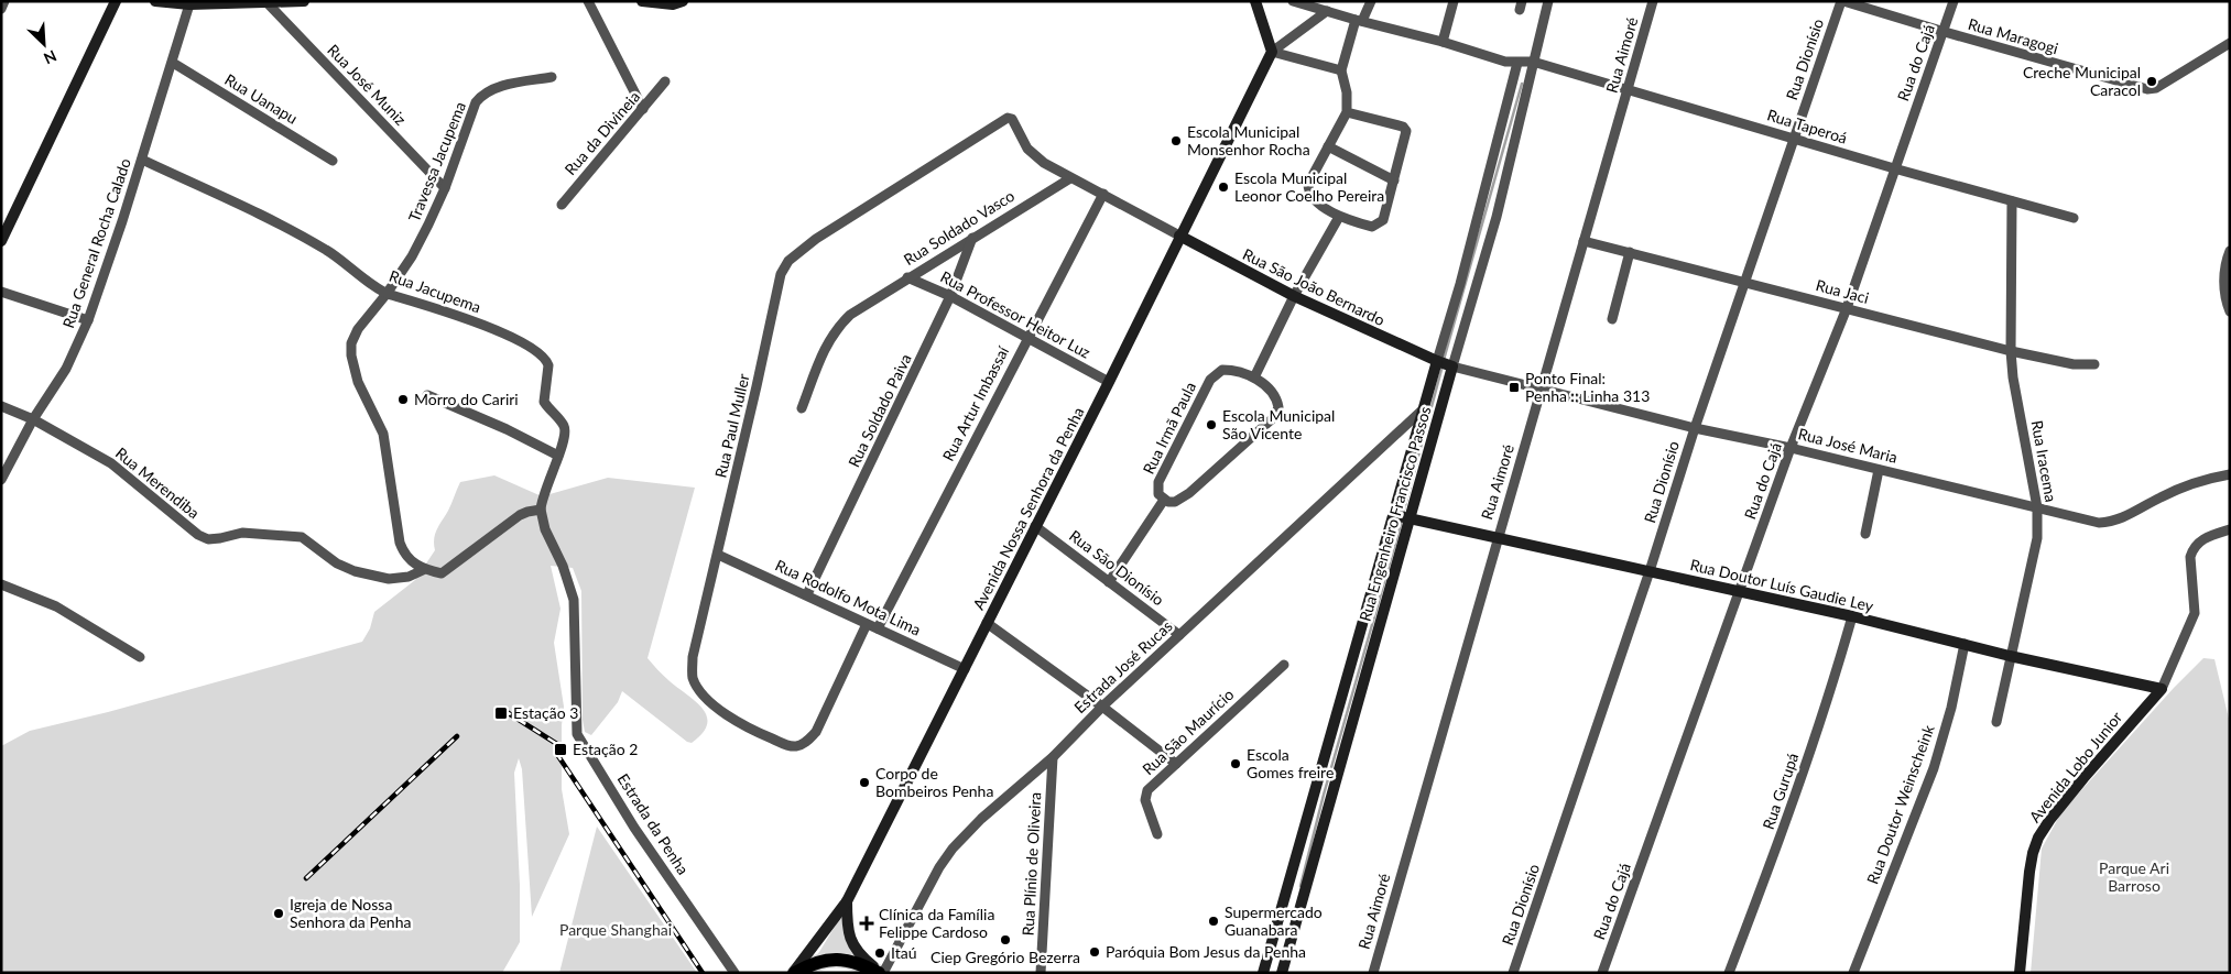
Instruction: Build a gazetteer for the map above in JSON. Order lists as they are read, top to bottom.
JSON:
{
  "streets": {
    "street": [
      "Rua Maragogi",
      "Rua Aimoré",
      "Rua Dionísio",
      "Rua do Cajá",
      "Rua José Muniz",
      "Rua Uanapu",
      "Rua Taperoá",
      "Rua da Divineia",
      "Travessa Jacupema",
      "Rua Soldado Vasco",
      "Rua General Rocha Calado",
      "Rua São João Bernardo",
      "Rua Jacupema",
      "Rua Jaci",
      "Rua Professor Heitor Luz",
      "Rua Artur Imbassaí",
      "Rua Soldado Paiva",
      "Rua Paul Muller",
      "Rua Irmã Paula",
      "Rua José Maria",
      "Rua Iracema",
      "Rua Merendiba",
      "Avenida Nossa Senhora da Penha",
      "Rua Engenheiro Francisco Passos",
      "Rua São Dionísio",
      "Rua Doutor Luís Gaudie Ley",
      "Rua Rodolfo Mota Lima",
      "Estrada José Rucas",
      "Rua São Maurício",
      "Avenida Lobo Junior",
      "Rua Gurupá",
      "Rua Doutor Weinscheink",
      "Estrada da Penha",
      "Rua Plínio de Oliveira"
    ]
  },
  "crossings": [
    ["Rua Maragogi", "Rua Dionísio"],
    ["Rua Maragogi", "Rua do Cajá"],
    ["Rua Aimoré", "Rua Taperoá"],
    ["Rua Aimoré", "Rua Jaci"],
    ["Rua Aimoré", "Rua José Maria"],
    ["Rua Aimoré", "Rua Doutor Luís Gaudie Ley"],
    ["Rua Dionísio", "Rua Taperoá"],
    ["Rua Dionísio", "Rua Jaci"],
    ["Rua Dionísio", "Rua José Maria"],
    ["Rua Dionísio", "Rua Doutor Luís Gaudie Ley"],
    ["Rua do Cajá", "Rua Taperoá"],
    ["Rua do Cajá", "Rua Jaci"],
    ["Rua do Cajá", "Rua José Maria"],
    ["Rua do Cajá", "Rua Doutor Luís Gaudie Ley"],
    ["Rua José Muniz", "Travessa Jacupema"],
    ["Rua Uanapu", "Rua General Rocha Calado"],
    ["Rua Taperoá", "Rua Iracema"],
    ["Rua Taperoá", "Rua Engenheiro Francisco Passos"],
    ["Travessa Jacupema", "Rua Jacupema"],
    ["Travessa Jacupema", "Rua Merendiba"],
    ["Rua Soldado Vasco", "Rua Professor Heitor Luz"],
    ["Rua Soldado Vasco", "Rua Soldado Paiva"],
    ["Rua Soldado Vasco", "Rua Paul Muller"],
    ["Rua General Rocha Calado", "Rua Jacupema"],
    ["Rua General Rocha Calado", "Rua Merendiba"],
    ["Rua São João Bernardo", "Rua José Maria"],
    ["Rua São João Bernardo", "Avenida Nossa Senhora da Penha"],
    ["Rua São João Bernardo", "Rua Engenheiro Francisco Passos"],
    ["Rua Jacupema", "Estrada da Penha"],
    ["Rua Jaci", "Rua Iracema"],
    ["Rua Professor Heitor Luz", "Rua Artur Imbassaí"],
    ["Rua Professor Heitor Luz", "Rua Soldado Paiva"],
    ["Rua Professor Heitor Luz", "Avenida Nossa Senhora da Penha"],
    ["Rua Artur Imbassaí", "Rua Rodolfo Mota Lima"],
    ["Rua Soldado Paiva", "Rua Rodolfo Mota Lima"],
    ["Rua Paul Muller", "Rua Rodolfo Mota Lima"],
    ["Rua José Maria", "Rua Iracema"],
    ["Rua José Maria", "Rua Engenheiro Francisco Passos"],
    ["Rua Iracema", "Rua Doutor Luís Gaudie Ley"],
    ["Avenida Nossa Senhora da Penha", "Rua São Dionísio"],
    ["Avenida Nossa Senhora da Penha", "Rua Rodolfo Mota Lima"],
    ["Avenida Nossa Senhora da Penha", "Estrada José Rucas"],
    ["Rua Engenheiro Francisco Passos", "Rua Doutor Luís Gaudie Ley"],
    ["Rua Engenheiro Francisco Passos", "Estrada José Rucas"],
    ["Rua São Dionísio", "Estrada José Rucas"],
    ["Rua Doutor Luís Gaudie Ley", "Avenida Lobo Junior"],
    ["Rua Doutor Luís Gaudie Ley", "Rua Gurupá"],
    ["Rua Doutor Luís Gaudie Ley", "Rua Doutor Weinscheink"],
    ["Estrada José Rucas", "Rua Plínio de Oliveira"]
  ],
  "parks": ["Parque Ari Barroso", "Parque Shanghai"],
  "places": {
    "other": [
      "Creche Municipal Caracol",
      "Escola Municipal Monsenhor Rocha",
      "Escola Municipal Leonor Coelho Pereira",
      "Morro do Cariri",
      "Escola Municipal São Vicente",
      "Escola Gomes freire",
      "Corpo de Bombeiros Penha",
      "Igreja de Nossa Senhora da Penha",
      "Supermercado Guanabara",
      "Ciep Gregório Bezerra",
      "Paróquia Bom Jesus da Penha",
      "Itaú"
    ],
    "transit": ["Ponto Final: Penha :: Linha 313", "Estação 3", "Estação 2"],
    "health": ["Clínica da Família Felippe Cardoso"]
  },
  "north": "bottom right"
}
